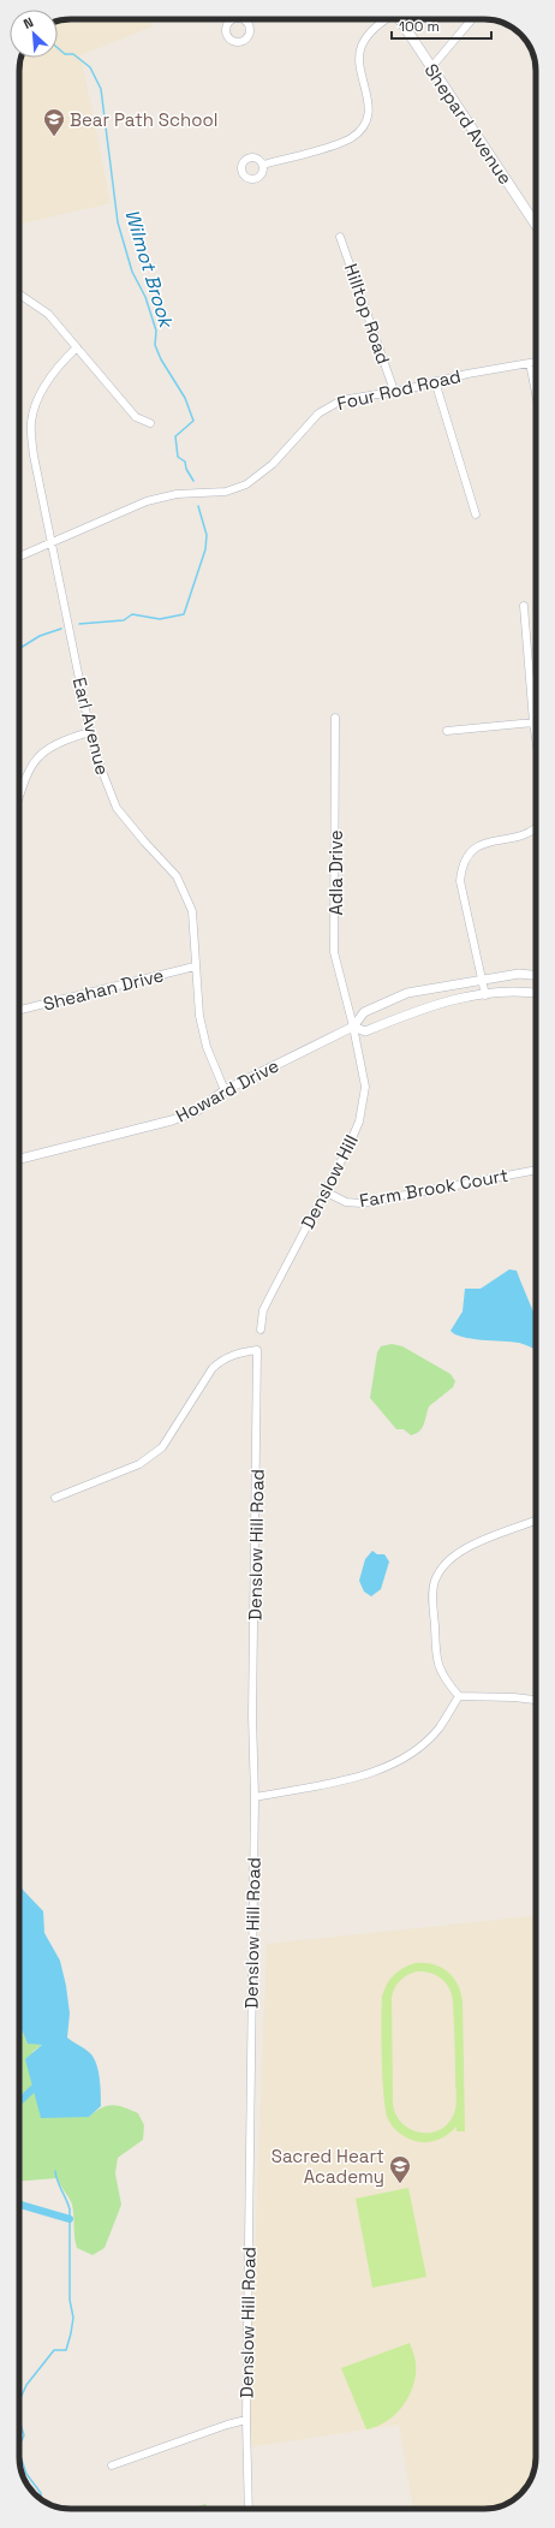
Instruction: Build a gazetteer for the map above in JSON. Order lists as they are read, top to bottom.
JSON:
{
  "streets": {
    "main road": ["Shepard Avenue"],
    "street": [
      "Hilltop Road",
      "Four Rod Road",
      "Earl Avenue",
      "Adla Drive",
      "Sheahan Drive",
      "Howard Drive",
      "Denslow Hill",
      "Farm Brook Court",
      "Denslow Hill Road"
    ]
  },
  "crossings": [
    ["Hilltop Road", "Four Rod Road"],
    ["Four Rod Road", "Earl Avenue"],
    ["Earl Avenue", "Sheahan Drive"],
    ["Earl Avenue", "Howard Drive"],
    ["Adla Drive", "Howard Drive"],
    ["Adla Drive", "Denslow Hill"],
    ["Howard Drive", "Denslow Hill"],
    ["Denslow Hill", "Farm Brook Court"]
  ],
  "water": ["Wilmot Brook"],
  "places": {
    "school or university": ["Bear Path School", "Sacred Heart Academy"]
  },
  "scale_bar": "100 m",
  "north": "top left"
}
